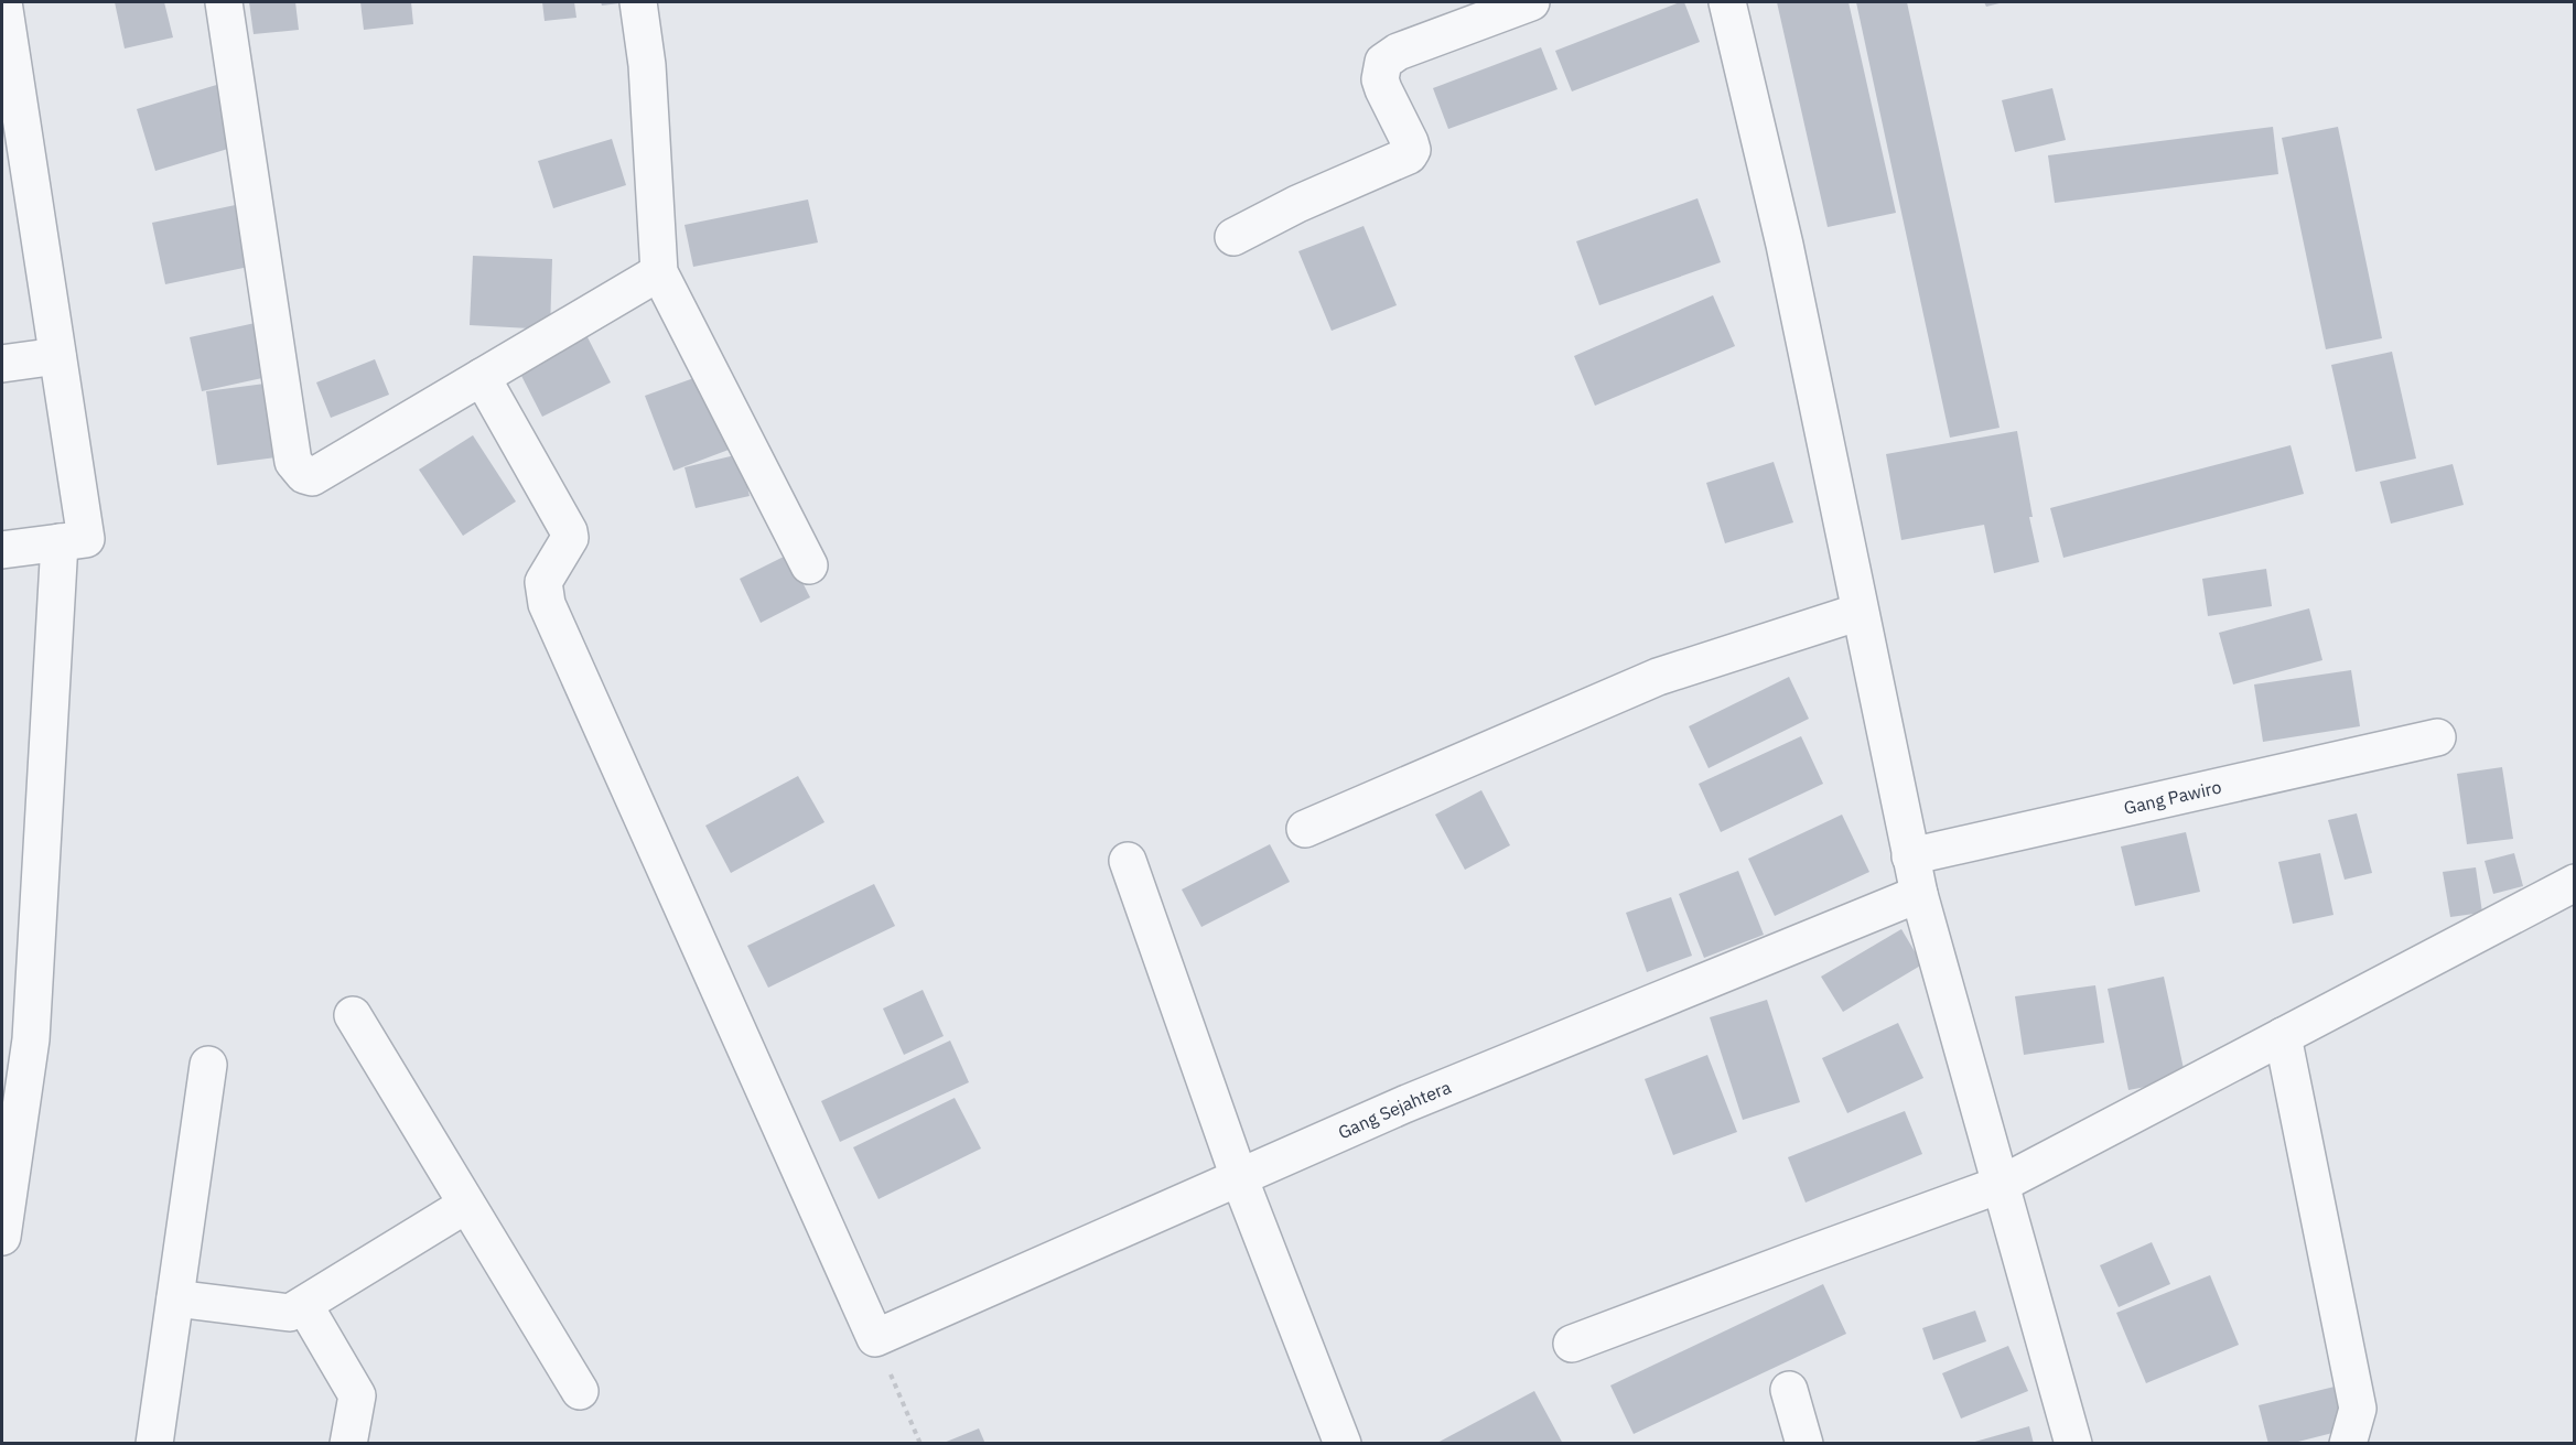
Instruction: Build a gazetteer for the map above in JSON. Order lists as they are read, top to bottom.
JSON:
{
  "streets": {
    "street": ["Gang Pawiro", "Gang Sejahtera"]
  }
}
